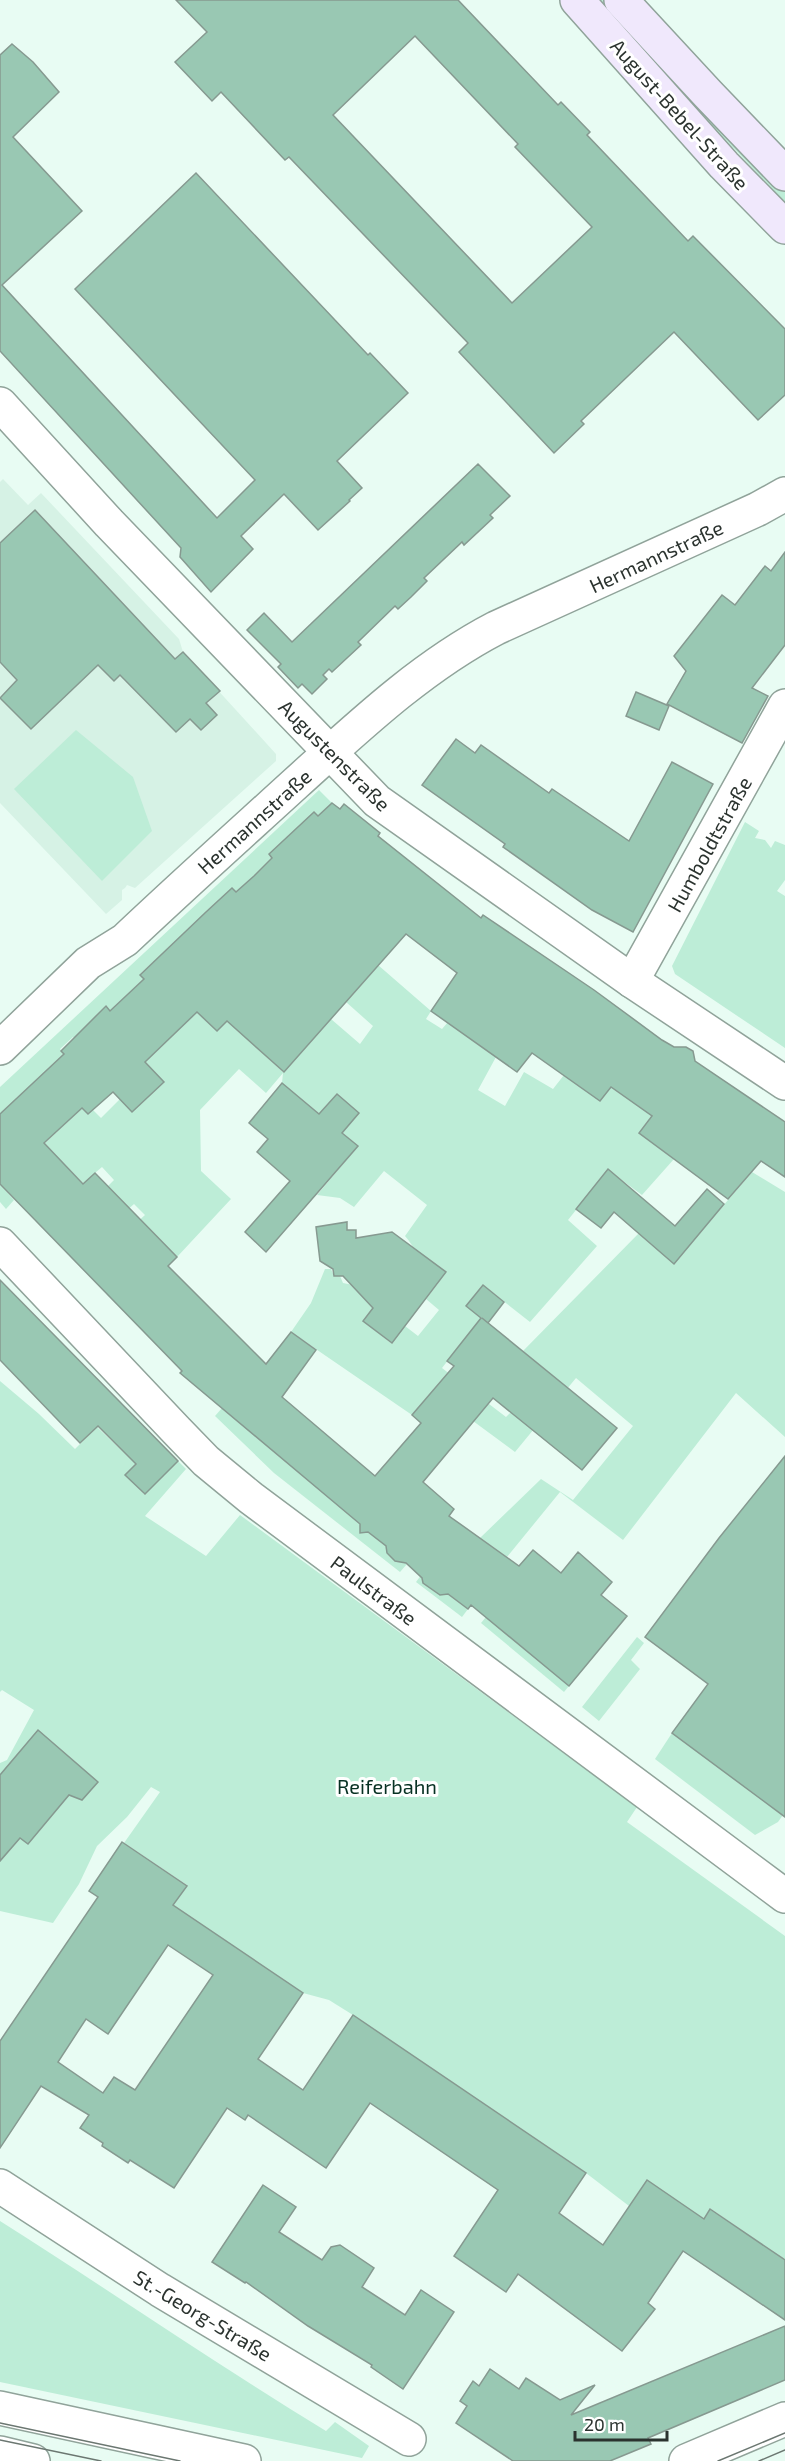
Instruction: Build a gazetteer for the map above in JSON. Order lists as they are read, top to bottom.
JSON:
{
  "streets": {
    "main road": ["August-Bebel-Straße"],
    "street": [
      "Hermannstraße",
      "Augustenstraße",
      "Humboldtstraße",
      "Paulstraße",
      "St.-Georg-Straße"
    ]
  },
  "crossings": [
    ["Hermannstraße", "Augustenstraße"],
    ["Augustenstraße", "Humboldtstraße"]
  ],
  "parks": ["Reiferbahn"],
  "scale_bar": "20 m"
}
